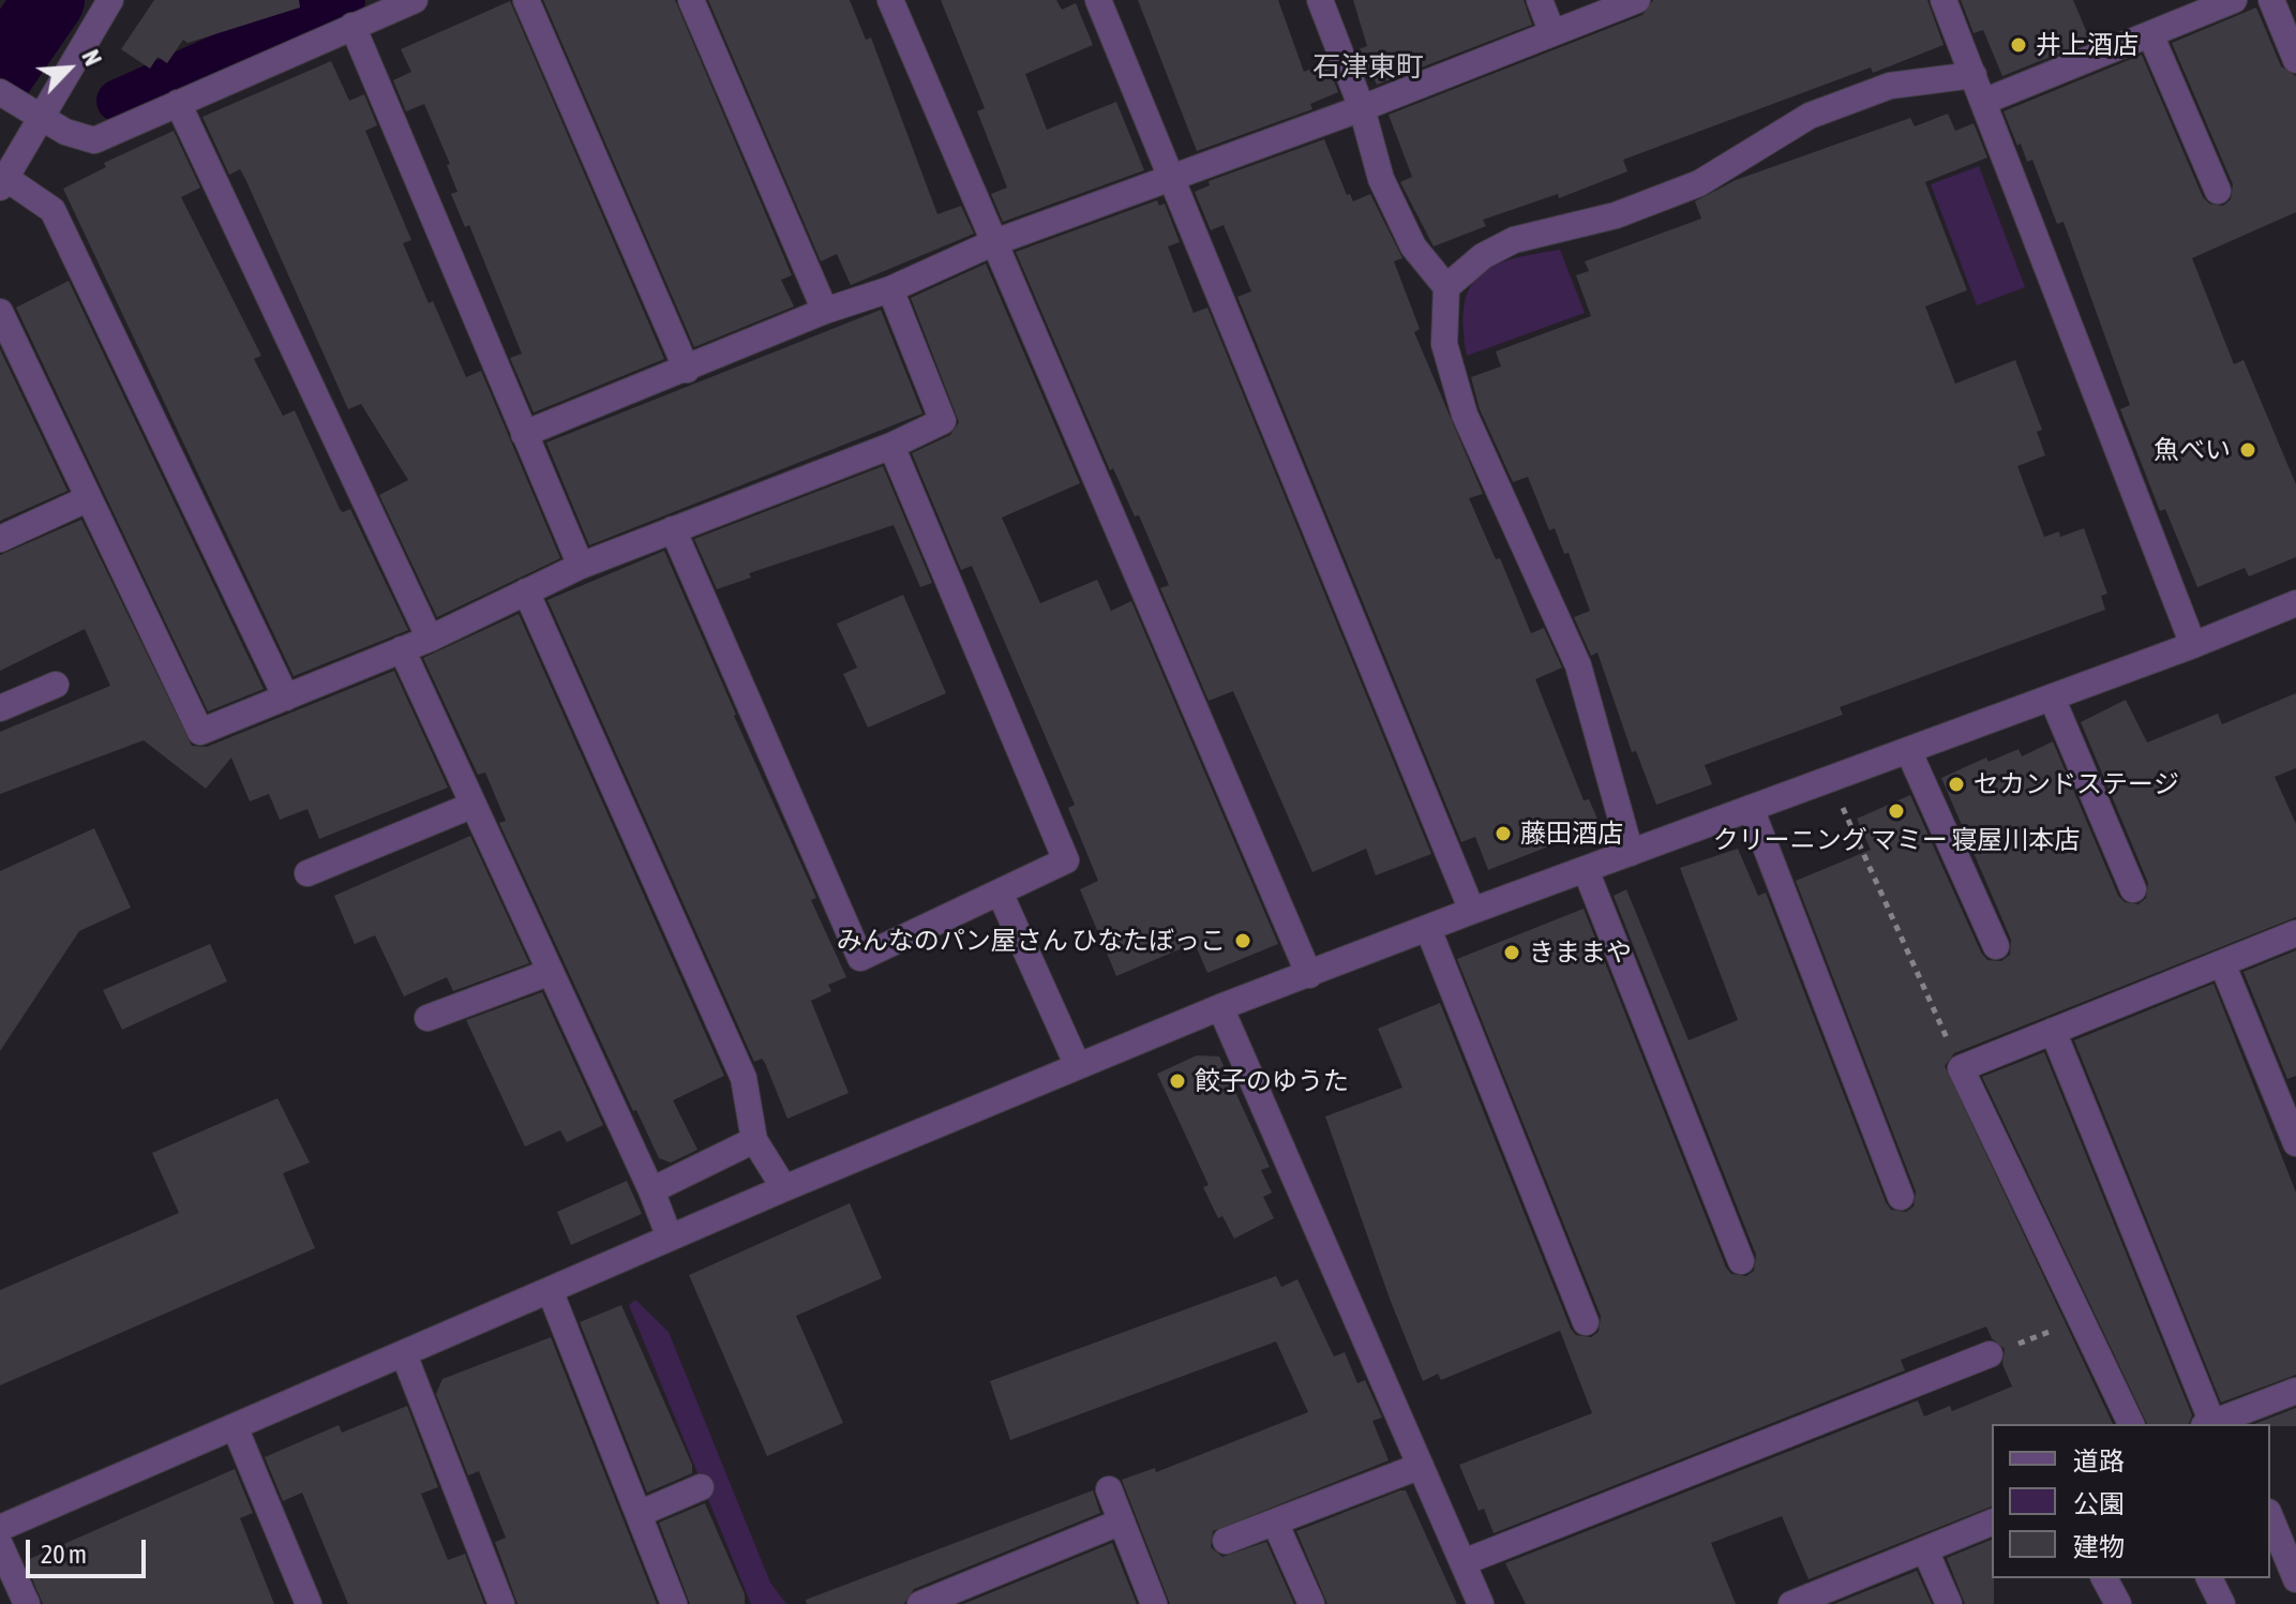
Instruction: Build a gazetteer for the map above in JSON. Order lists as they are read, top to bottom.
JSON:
{
  "districts": ["石津東町"],
  "places": [
    "井上酒店",
    "魚べい",
    "セカンドステージ",
    "クリーニング マミー 寝屋川本店",
    "藤田酒店",
    "みんなのパン屋さん ひなたぼっこ",
    "きままや",
    "餃子のゆうた"
  ],
  "legend": ["道路", "公園", "建物"],
  "scale_bar": "20 m",
  "north": "top right"
}
